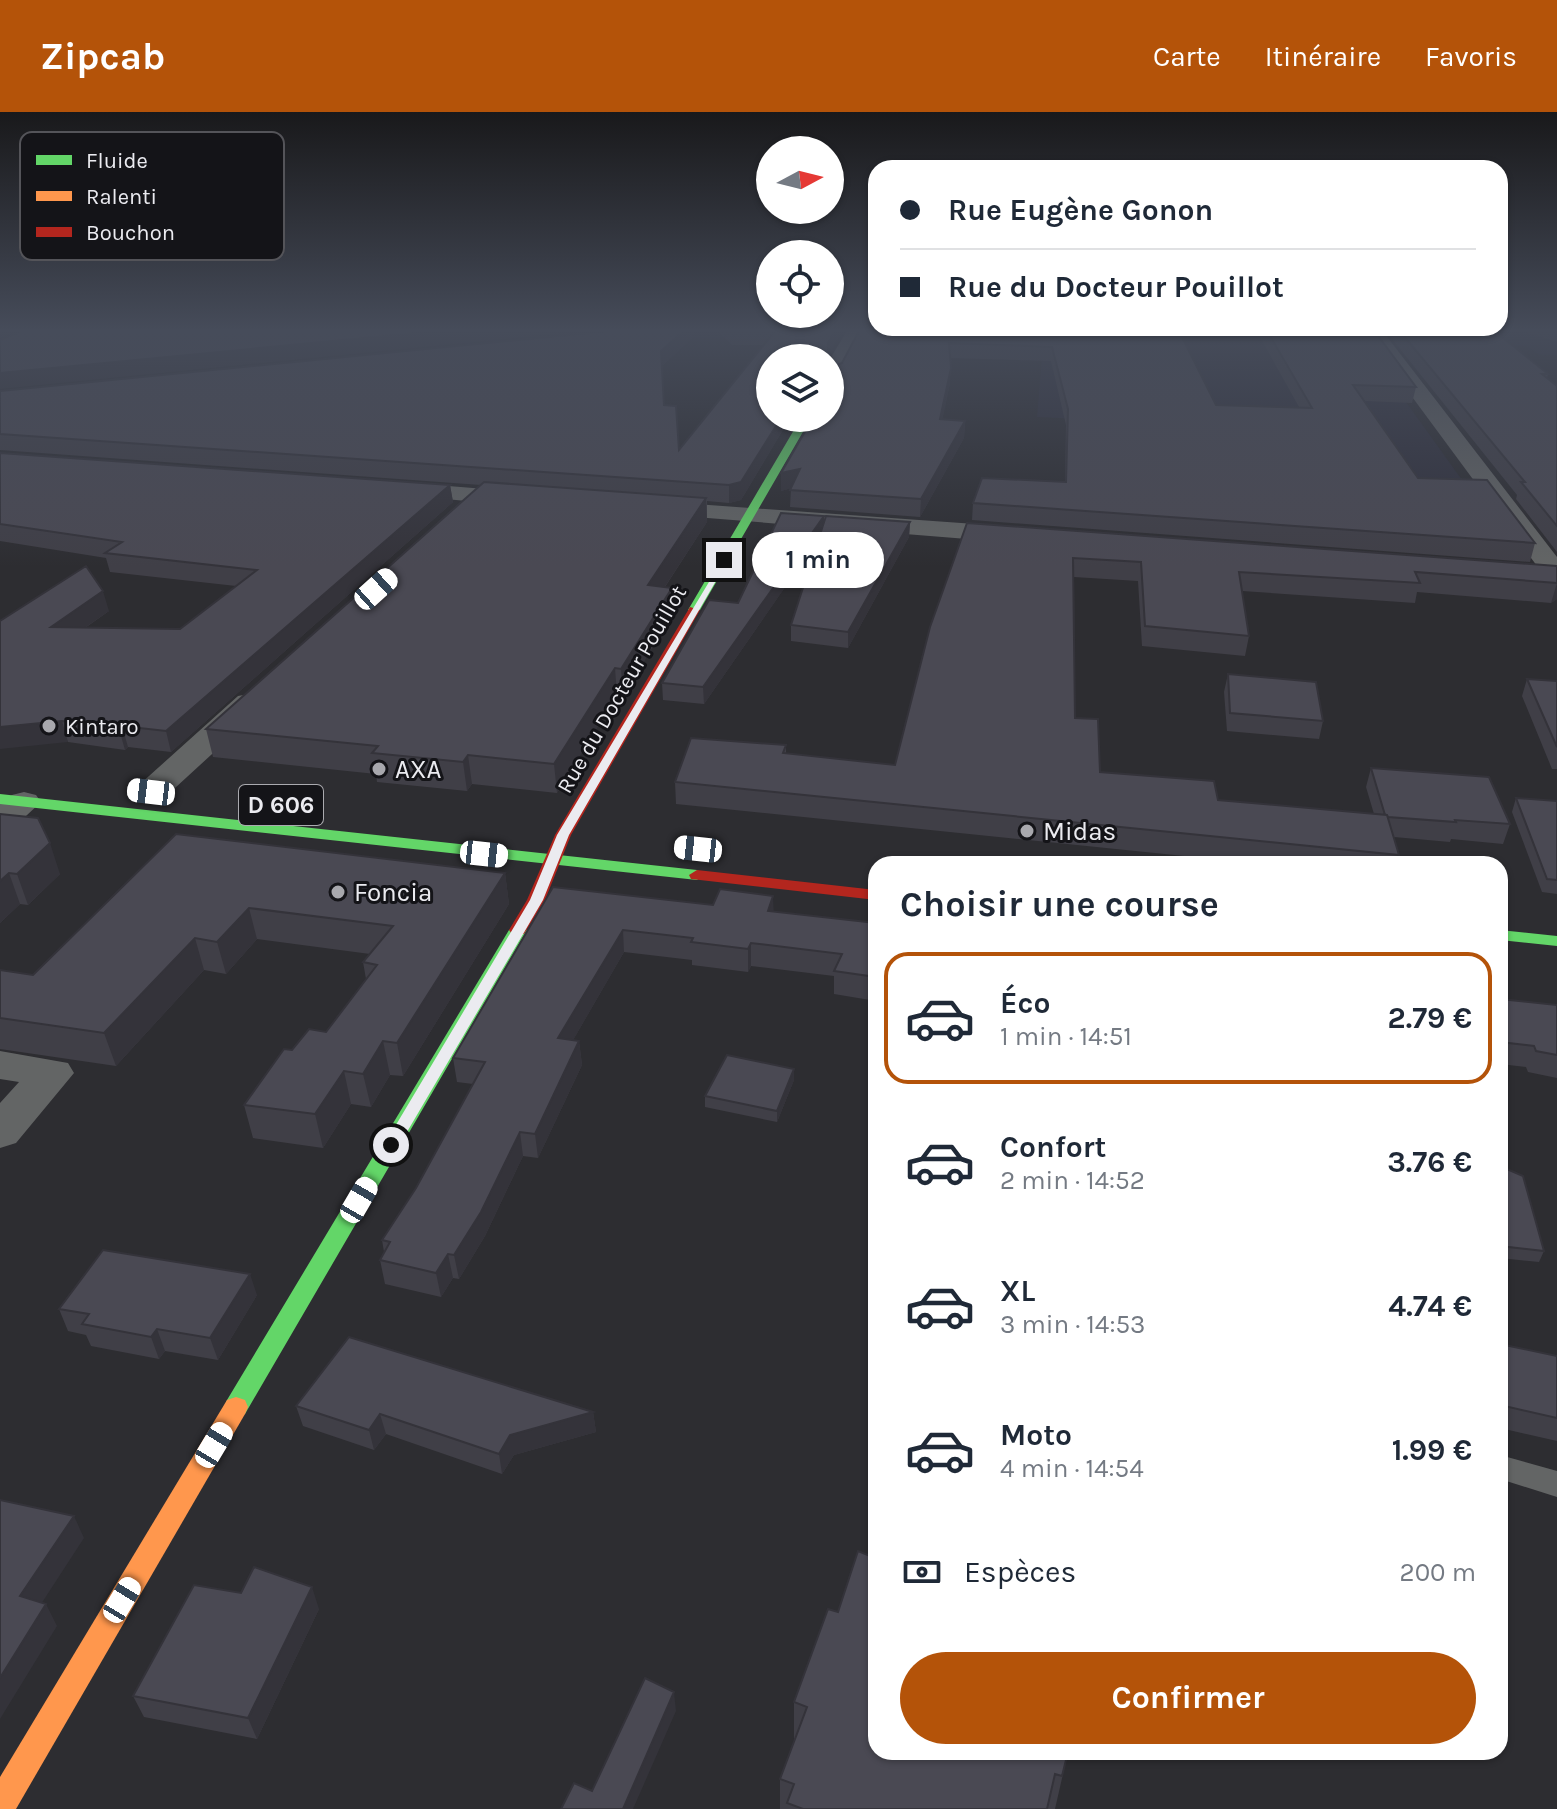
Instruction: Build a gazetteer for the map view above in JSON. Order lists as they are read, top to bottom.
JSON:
{
  "streets": {
    "street": ["Rue du Docteur Pouillot", "D 606"]
  },
  "crossings": [
    ["Rue du Docteur Pouillot", "D 606"]
  ],
  "places": [
    "Kintaro",
    "AXA",
    "Midas",
    "Foncia"
  ],
  "legend": ["Fluide", "Ralenti", "Bouchon"],
  "north": "right",
  "page": {
    "header": "Zipcab",
    "nav": ["Carte", "Itinéraire", "Favoris"],
    "banner": ["Rue Eugène Gonon", "Rue du Docteur Pouillot"],
    "bubble": "1 min",
    "heading": "Choisir une course",
    "list": [
      {
        "name": "Éco",
        "note": "1 min · 14:51",
        "value": "2.79 €"
      },
      {
        "name": "Confort",
        "note": "2 min · 14:52",
        "value": "3.76 €"
      },
      {
        "name": "XL",
        "note": "3 min · 14:53",
        "value": "4.74 €"
      },
      {
        "name": "Moto",
        "note": "4 min · 14:54",
        "value": "1.99 €"
      }
    ],
    "pay": ["Espèces", "200 m"],
    "buttons": "Confirmer"
  }
}
